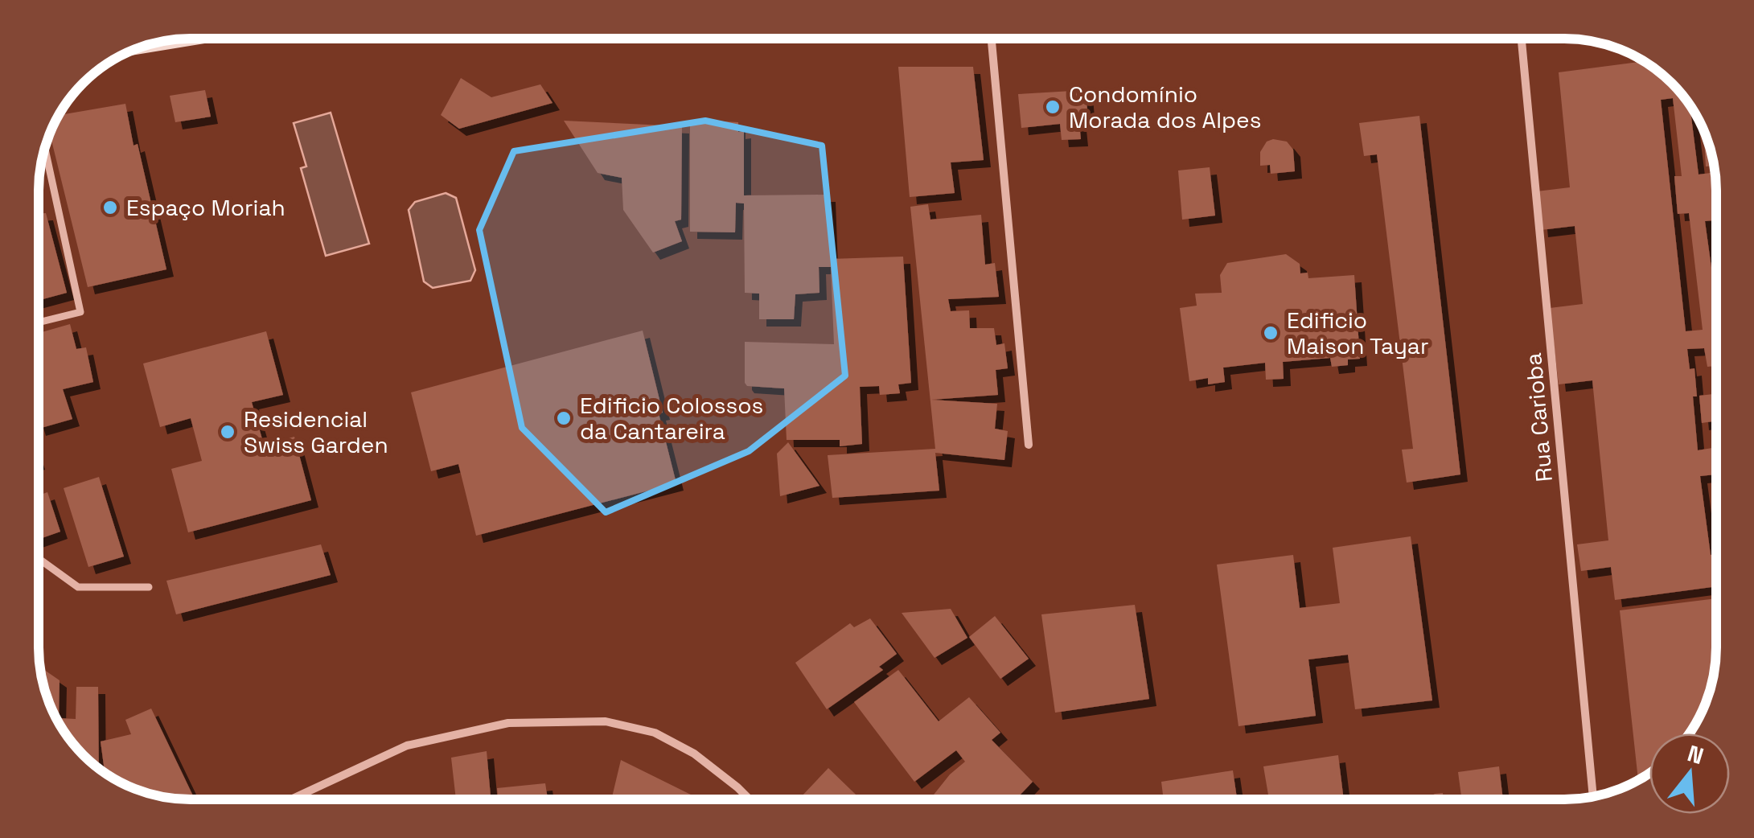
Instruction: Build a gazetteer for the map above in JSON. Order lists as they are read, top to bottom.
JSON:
{
  "streets": {
    "street": ["Rua Carioba"]
  },
  "places": [
    "Condomínio Morada dos Alpes",
    "Espaço Moriah",
    "Edificio Maison Tayar",
    "Edificio Colossos da Cantareira",
    "Residencial Swiss Garden"
  ],
  "north": "top"
}
